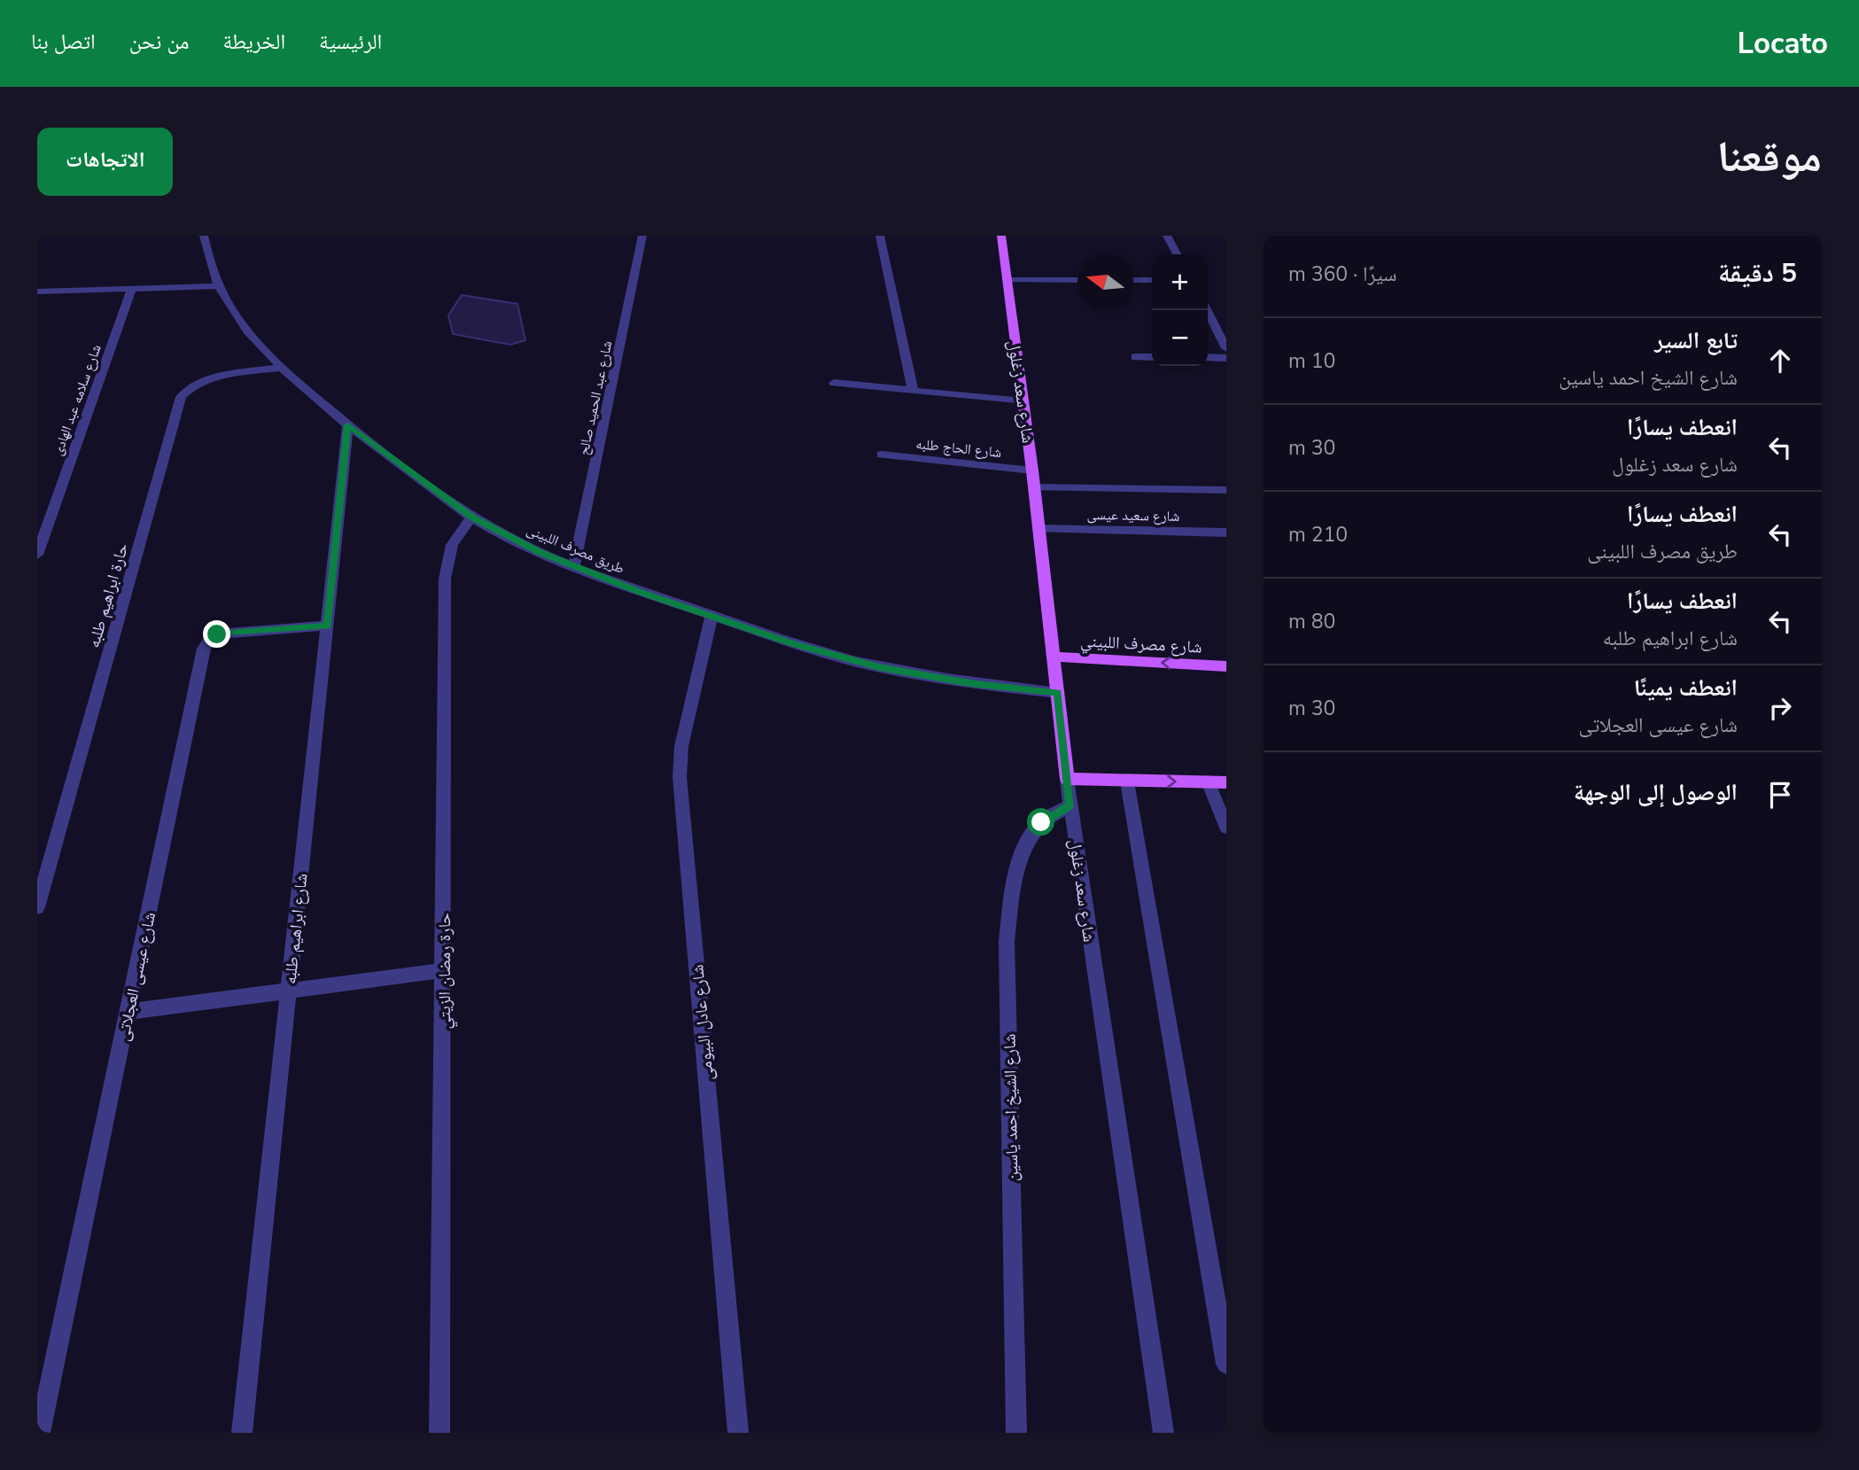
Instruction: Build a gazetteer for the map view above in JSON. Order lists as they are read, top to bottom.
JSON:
{
  "streets": {
    "main road": ["شارع سعد زغلول", "شارع مصرف اللبيني"],
    "street": [
      "شارع عبد الحميد صالح",
      "شارع سلامه عبد الهادى",
      "شارع الحاج طلبه",
      "شارع سعيد عيسى",
      "طريق مصرف اللبينى",
      "حارة ابراهيم طلبه",
      "شارع ابراهيم طلبه",
      "حارة رمضان الزيتي",
      "شارع عيسى العجلاتى",
      "شارع عادل البيومى",
      "شارع الشيخ احمد ياسين"
    ]
  },
  "crossings": [
    ["شارع سعد زغلول", "شارع الحاج طلبه"],
    ["شارع سعد زغلول", "شارع سعيد عيسى"],
    ["شارع سعد زغلول", "طريق مصرف اللبينى"],
    ["شارع سعد زغلول", "شارع مصرف اللبيني"],
    ["شارع سعد زغلول", "شارع الشيخ احمد ياسين"],
    ["شارع عبد الحميد صالح", "طريق مصرف اللبينى"],
    ["طريق مصرف اللبينى", "حارة ابراهيم طلبه"],
    ["طريق مصرف اللبينى", "شارع ابراهيم طلبه"],
    ["طريق مصرف اللبينى", "حارة رمضان الزيتي"],
    ["طريق مصرف اللبينى", "شارع عادل البيومى"],
    ["شارع ابراهيم طلبه", "شارع عيسى العجلاتى"]
  ],
  "north": "left",
  "page": {
    "header": "Locato",
    "nav": [
      "الرئيسية",
      "الخريطة",
      "من نحن",
      "اتصل بنا"
    ],
    "title": "موقعنا",
    "buttons": "الاتجاهات",
    "heading": ["5 دقيقة", "سيرًا · 360 m"],
    "map_buttons": ["+", "−"],
    "list": [
      ["تابع السير", "شارع الشيخ احمد ياسين", "10 m"],
      ["انعطف يسارًا", "شارع سعد زغلول", "30 m"],
      ["انعطف يسارًا", "طريق مصرف اللبينى", "210 m"],
      ["انعطف يسارًا", "شارع ابراهيم طلبه", "80 m"],
      ["انعطف يمينًا", "شارع عيسى العجلاتى", "30 m"],
      "الوصول إلى الوجهة"
    ]
  }
}
